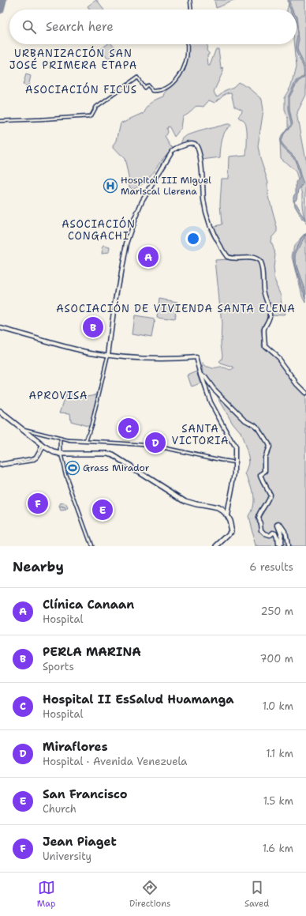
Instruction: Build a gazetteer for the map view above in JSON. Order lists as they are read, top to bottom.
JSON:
{
  "districts": [
    "URBANIZACIÓN SAN JOSÉ PRIMERA ETAPA",
    "ASOCIACIÓN FICUS",
    "ASOCIACIÓN CONGACHI",
    "ASOCIACIÓN DE VIVIENDA SANTA ELENA",
    "APROVISA",
    "SANTA VICTORIA"
  ],
  "places": {
    "hospital": ["Hospital III Miguel Mariscal Llerena"],
    "sports": ["Grass Mirador"]
  },
  "page": {
    "search": "Search here",
    "pins": [
      "A",
      "B",
      "C",
      "D",
      "F",
      "E"
    ],
    "heading": ["Nearby", "6 results"],
    "list": [
      {
        "mark": "A",
        "name": "Clínica Canaan",
        "note": "Hospital",
        "value": "250 m"
      },
      {
        "mark": "B",
        "name": "PERLA MARINA",
        "note": "Sports",
        "value": "700 m"
      },
      {
        "mark": "C",
        "name": "Hospital II EsSalud Huamanga",
        "note": "Hospital",
        "value": "1.0 km"
      },
      {
        "mark": "D",
        "name": "Miraflores",
        "note": "Hospital · Avenida Venezuela",
        "value": "1.1 km"
      },
      {
        "mark": "E",
        "name": "San Francisco",
        "note": "Church",
        "value": "1.5 km"
      },
      {
        "mark": "F",
        "name": "Jean Piaget",
        "note": "University",
        "value": "1.6 km"
      }
    ],
    "nav": ["Map", "Directions", "Saved"]
  }
}
